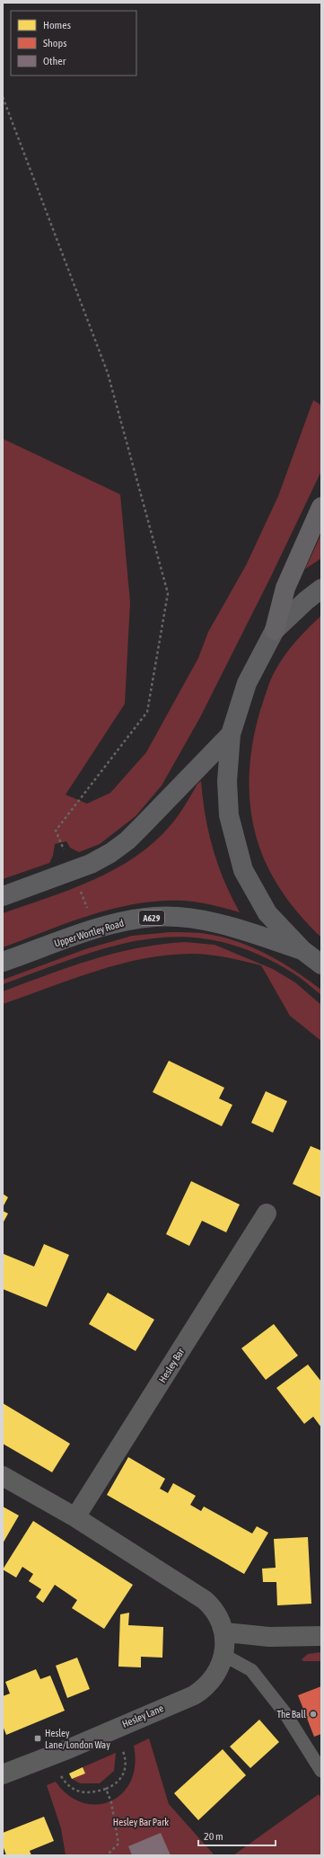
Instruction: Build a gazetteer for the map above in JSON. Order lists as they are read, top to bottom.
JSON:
{
  "streets": {
    "main road": ["A629", "Upper Wortley Road"],
    "street": ["Hesley Bar", "Hesley Lane"]
  },
  "crossings": [
    ["A629", "Upper Wortley Road"]
  ],
  "parks": ["Hesley Bar Park"],
  "places": {
    "other": ["The Ball"],
    "transit": ["Hesley Lane/London Way"]
  },
  "legend": ["Homes", "Shops", "Other"],
  "scale_bar": "20 m"
}
